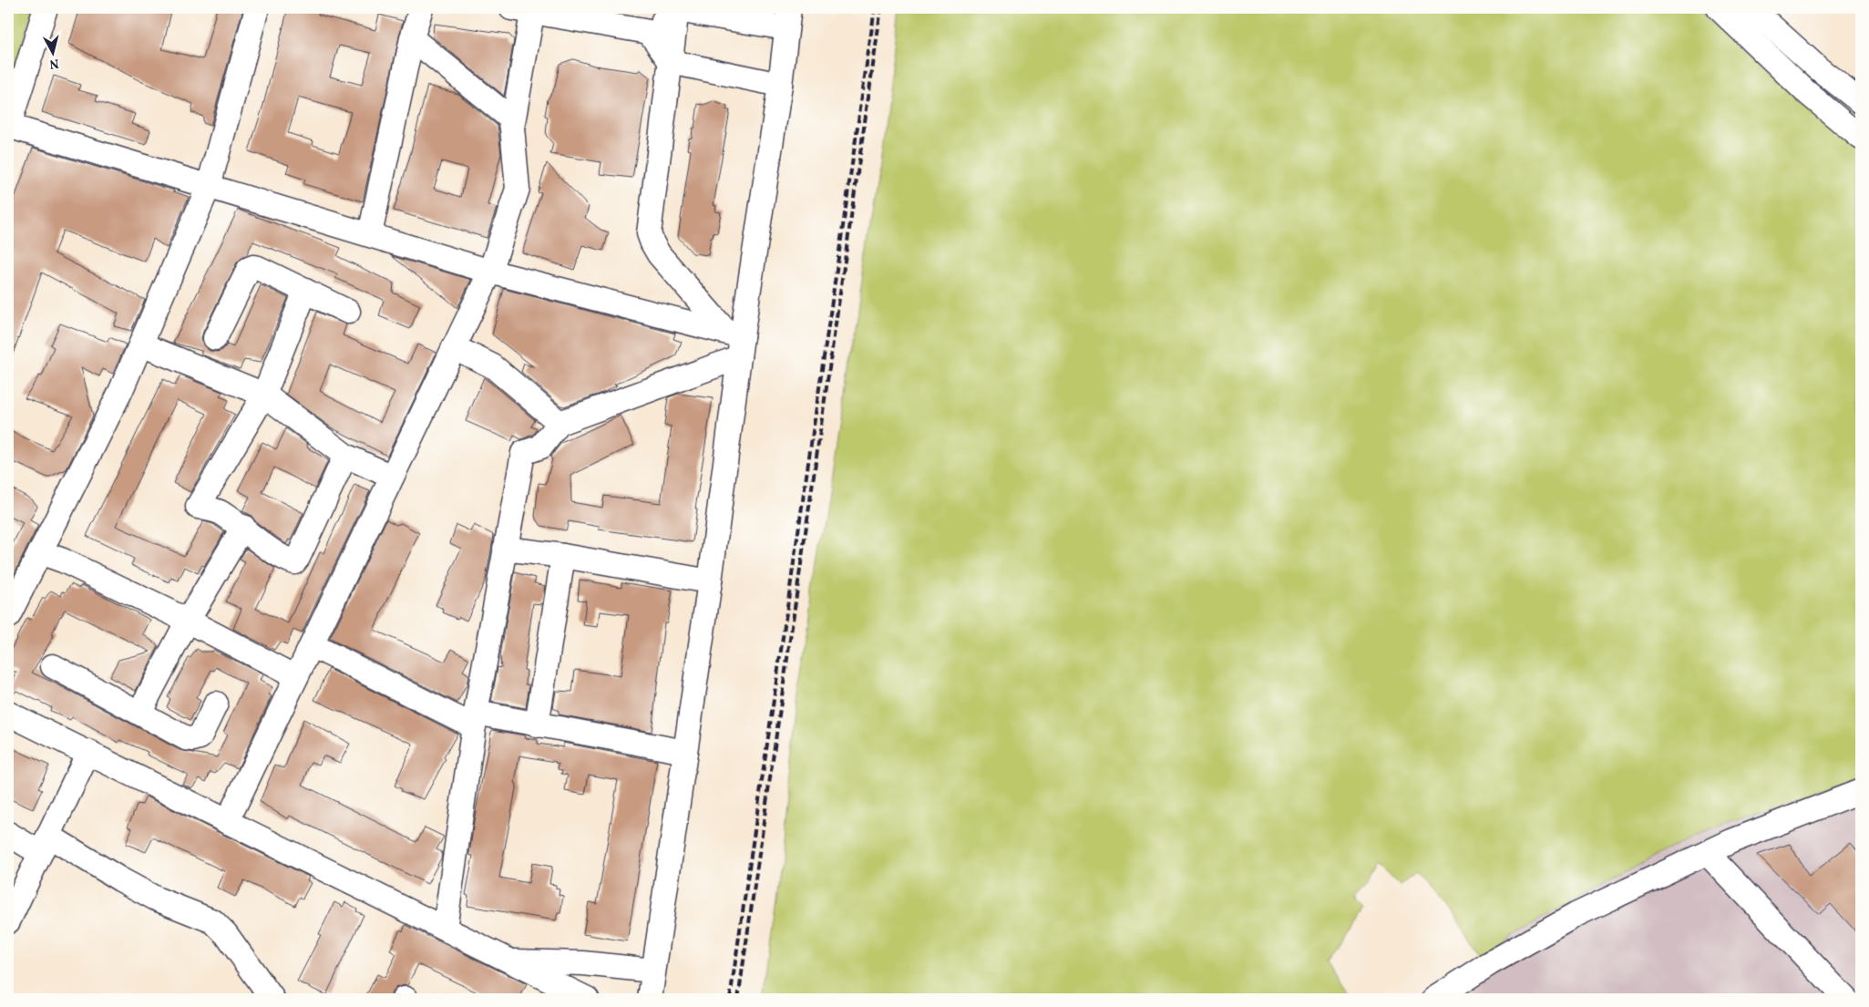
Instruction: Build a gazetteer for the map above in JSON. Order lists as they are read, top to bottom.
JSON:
{
  "north": "bottom"
}
